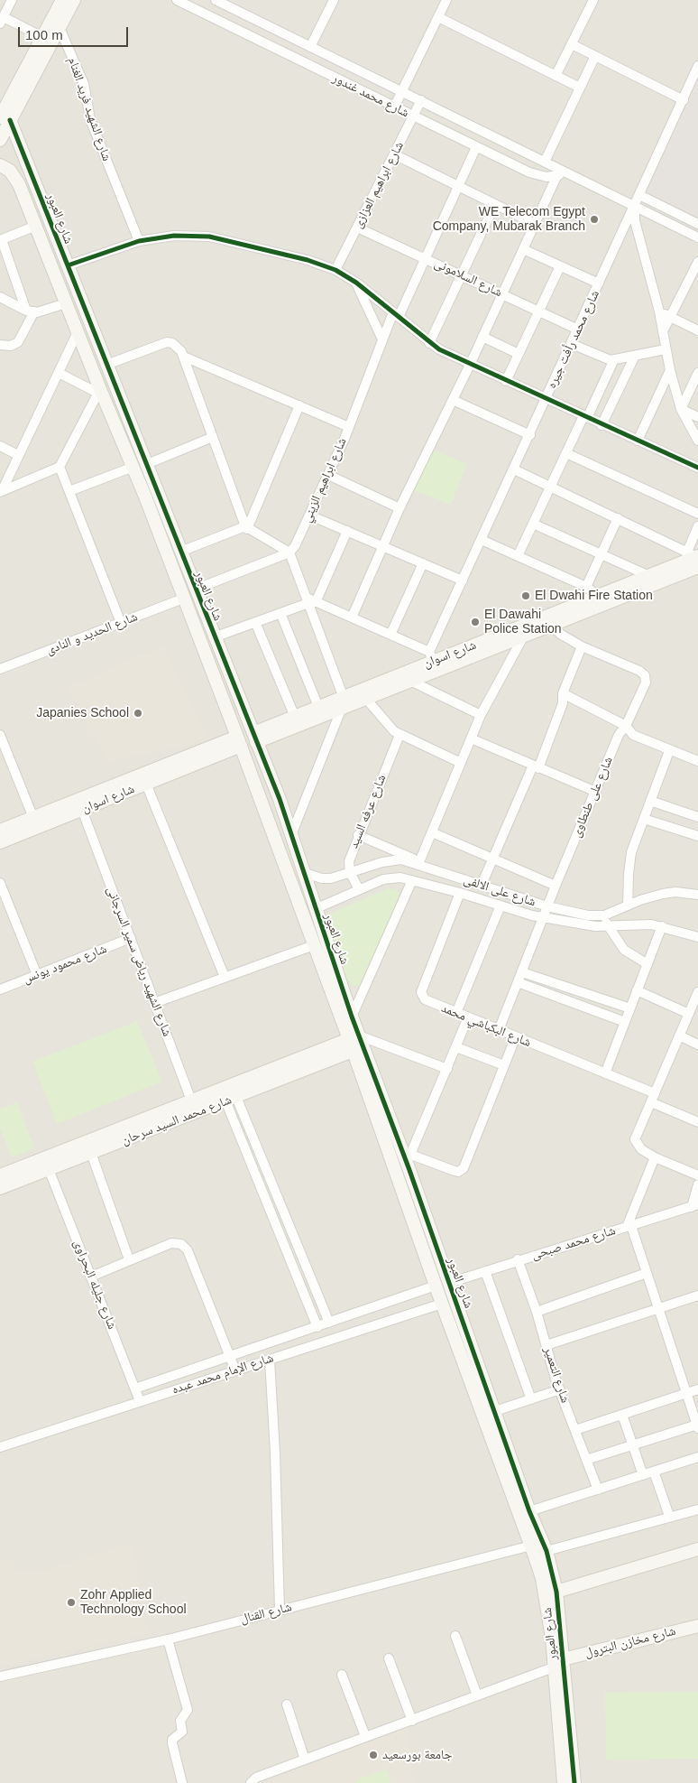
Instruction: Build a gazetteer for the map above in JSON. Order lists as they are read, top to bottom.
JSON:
{
  "streets": {
    "street": [
      "شارع محمد غندور",
      "شارع الشهيد فريد الغنام",
      "شارع ابراهيم العزازى",
      "شارع العبور",
      "شارع السلامونى",
      "شارع محمد رأفت جيره",
      "شارع ابراهيم الزيني",
      "شارع الحديد و النادى",
      "شارع اسوان",
      "شارع على طنطاوى",
      "شارع عرفه السيد",
      "شارع على الالفى",
      "شارع الشهيد رياض سمير السرجانى",
      "شارع محمود يونس",
      "شارع البكباشي محمد",
      "شارع محمد السيد سرحان",
      "شارع محمد صبحى",
      "شارع جليله البحراوى",
      "شارع الإمام محمد عبده",
      "شارع التعمير",
      "شارع القنال",
      "شارع مخازن البترول"
    ]
  },
  "crossings": [
    ["شارع محمد غندور", "شارع ابراهيم العزازى"],
    ["شارع محمد غندور", "شارع محمد رأفت جيره"],
    ["شارع محمد غندور", "شارع ابراهيم الزيني"],
    ["شارع ابراهيم العزازى", "شارع السلامونى"],
    ["شارع العبور", "شارع الحديد و النادى"],
    ["شارع العبور", "شارع اسوان"],
    ["شارع العبور", "شارع على الالفى"],
    ["شارع العبور", "شارع محمد السيد سرحان"],
    ["شارع العبور", "شارع محمد صبحى"],
    ["شارع العبور", "شارع الإمام محمد عبده"],
    ["شارع العبور", "شارع القنال"],
    ["شارع العبور", "شارع مخازن البترول"],
    ["شارع السلامونى", "شارع محمد رأفت جيره"],
    ["شارع السلامونى", "شارع ابراهيم الزيني"],
    ["شارع محمد رأفت جيره", "شارع اسوان"],
    ["شارع اسوان", "شارع على طنطاوى"],
    ["شارع اسوان", "شارع الشهيد رياض سمير السرجانى"],
    ["شارع على طنطاوى", "شارع على الالفى"],
    ["شارع على طنطاوى", "شارع البكباشي محمد"],
    ["شارع عرفه السيد", "شارع على الالفى"],
    ["شارع على الالفى", "شارع البكباشي محمد"],
    ["شارع الشهيد رياض سمير السرجانى", "شارع محمود يونس"],
    ["شارع الشهيد رياض سمير السرجانى", "شارع محمد السيد سرحان"],
    ["شارع محمد السيد سرحان", "شارع جليله البحراوى"],
    ["شارع محمد صبحى", "شارع التعمير"],
    ["شارع جليله البحراوى", "شارع الإمام محمد عبده"]
  ],
  "places": [
    "WE Telecom Egypt Company, Mubarak Branch",
    "El Dwahi Fire Station",
    "El Dawahi Police Station",
    "Japanies School",
    "Zohr Applied Technology School",
    "جامعة بورسعيد"
  ],
  "scale_bar": "100 m"
}
